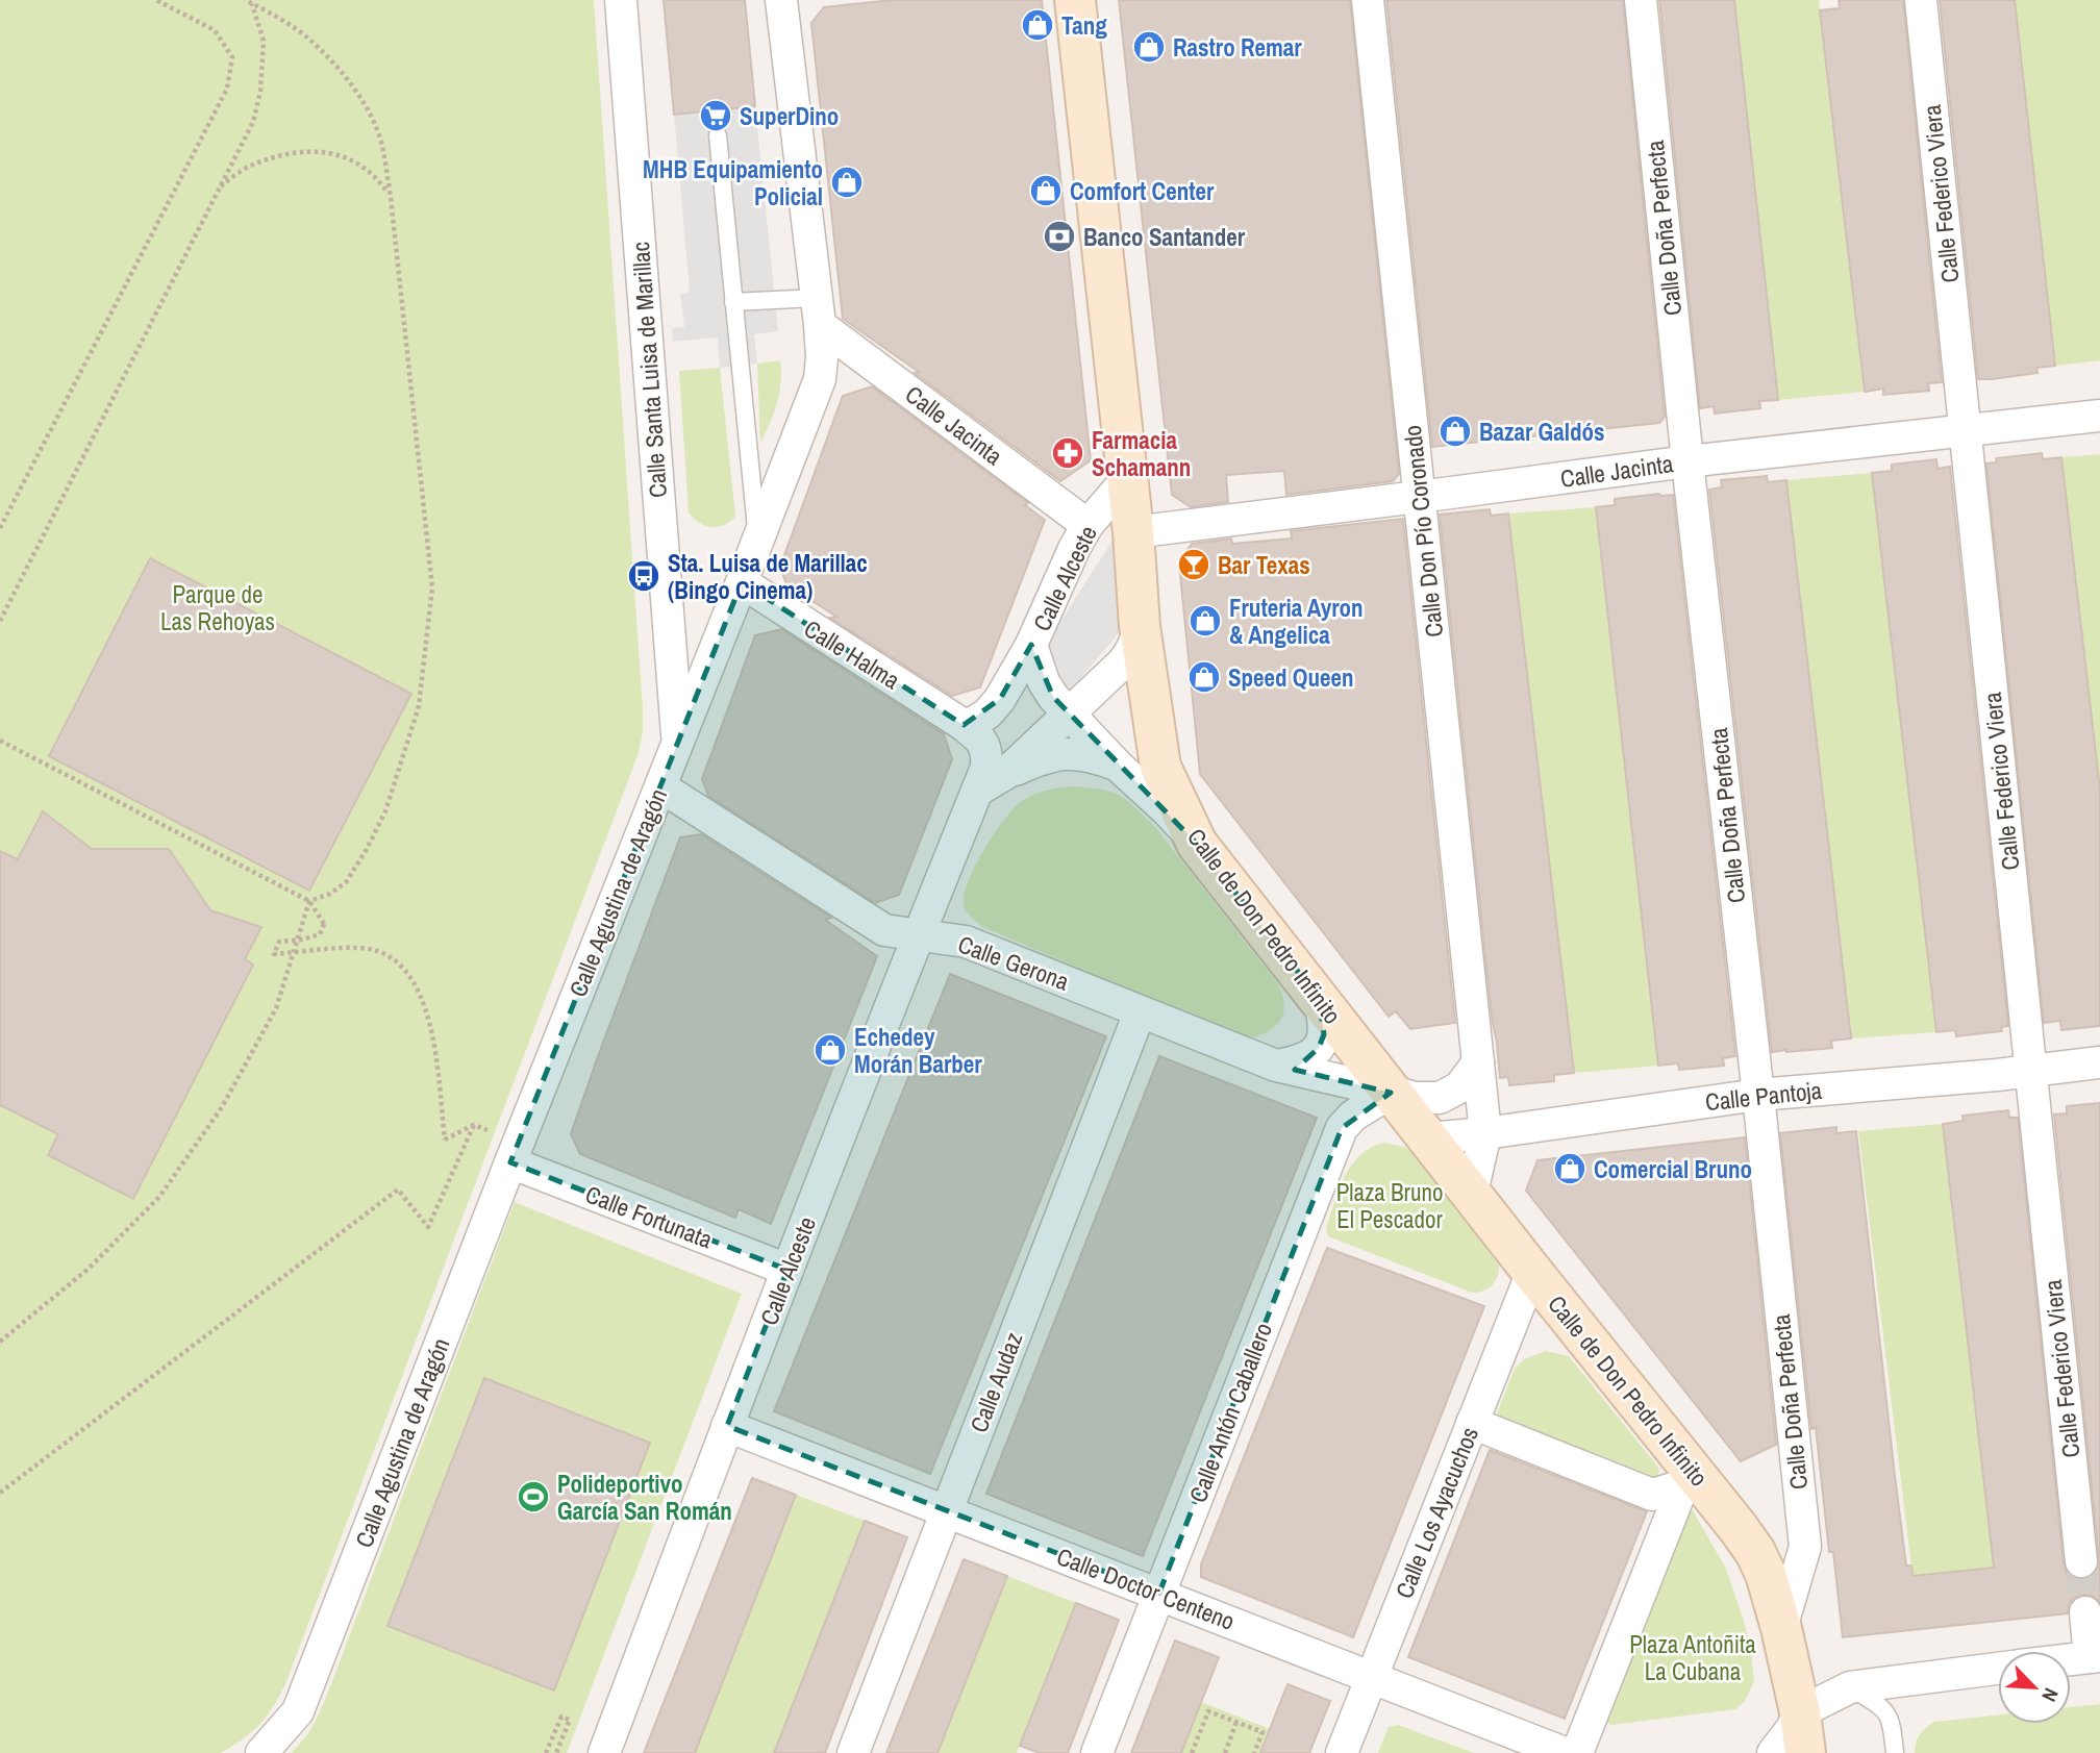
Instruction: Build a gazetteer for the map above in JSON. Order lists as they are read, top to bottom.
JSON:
{
  "streets": {
    "street": [
      "Calle Federico Viera",
      "Calle Doña Perfecta",
      "Calle Santa Luisa de Marillac",
      "Calle Jacinta",
      "Calle Don Pío Coronado",
      "Calle Alceste",
      "Calle Halma",
      "Calle Agustina de Aragón",
      "Calle de Don Pedro Infinito",
      "Calle Gerona",
      "Calle Pantoja",
      "Calle Fortunata",
      "Calle Audaz",
      "Calle Antón Caballero",
      "Calle Los Ayacuchos",
      "Calle Doctor Centeno"
    ]
  },
  "crossings": [
    ["Calle Federico Viera", "Calle Jacinta"],
    ["Calle Federico Viera", "Calle Pantoja"],
    ["Calle Doña Perfecta", "Calle Jacinta"],
    ["Calle Doña Perfecta", "Calle de Don Pedro Infinito"],
    ["Calle Doña Perfecta", "Calle Pantoja"],
    ["Calle Santa Luisa de Marillac", "Calle Agustina de Aragón"],
    ["Calle Jacinta", "Calle Don Pío Coronado"],
    ["Calle Jacinta", "Calle Alceste"],
    ["Calle Jacinta", "Calle Agustina de Aragón"],
    ["Calle Jacinta", "Calle de Don Pedro Infinito"],
    ["Calle Don Pío Coronado", "Calle de Don Pedro Infinito"],
    ["Calle Don Pío Coronado", "Calle Pantoja"],
    ["Calle Alceste", "Calle Halma"],
    ["Calle Alceste", "Calle de Don Pedro Infinito"],
    ["Calle Alceste", "Calle Gerona"],
    ["Calle Alceste", "Calle Fortunata"],
    ["Calle Alceste", "Calle Doctor Centeno"],
    ["Calle Halma", "Calle Agustina de Aragón"],
    ["Calle Agustina de Aragón", "Calle Gerona"],
    ["Calle Agustina de Aragón", "Calle Fortunata"],
    ["Calle de Don Pedro Infinito", "Calle Gerona"],
    ["Calle de Don Pedro Infinito", "Calle Pantoja"],
    ["Calle de Don Pedro Infinito", "Calle Antón Caballero"],
    ["Calle de Don Pedro Infinito", "Calle Los Ayacuchos"],
    ["Calle Gerona", "Calle Audaz"],
    ["Calle Gerona", "Calle Antón Caballero"],
    ["Calle Audaz", "Calle Doctor Centeno"],
    ["Calle Antón Caballero", "Calle Doctor Centeno"],
    ["Calle Los Ayacuchos", "Calle Doctor Centeno"]
  ],
  "parks": ["Parque de Las Rehoyas", "Plaza Bruno El Pescador", "Plaza Antoñita La Cubana"],
  "places": {
    "shop": [
      "Tang",
      "Rastro Remar",
      "MHB Equipamiento Policial",
      "Comfort Center",
      "Bazar Galdós",
      "Fruteria Ayron & Angelica",
      "Speed Queen",
      "Echedey Morán Barber",
      "Comercial Bruno"
    ],
    "supermarket": ["SuperDino"],
    "bank": ["Banco Santander"],
    "pharmacy": ["Farmacia Schamann"],
    "bar": ["Bar Texas"],
    "bus stop": ["Sta. Luisa de Marillac (Bingo Cinema)"],
    "sports": ["Polideportivo García San Román"]
  },
  "north": "bottom right"
}
